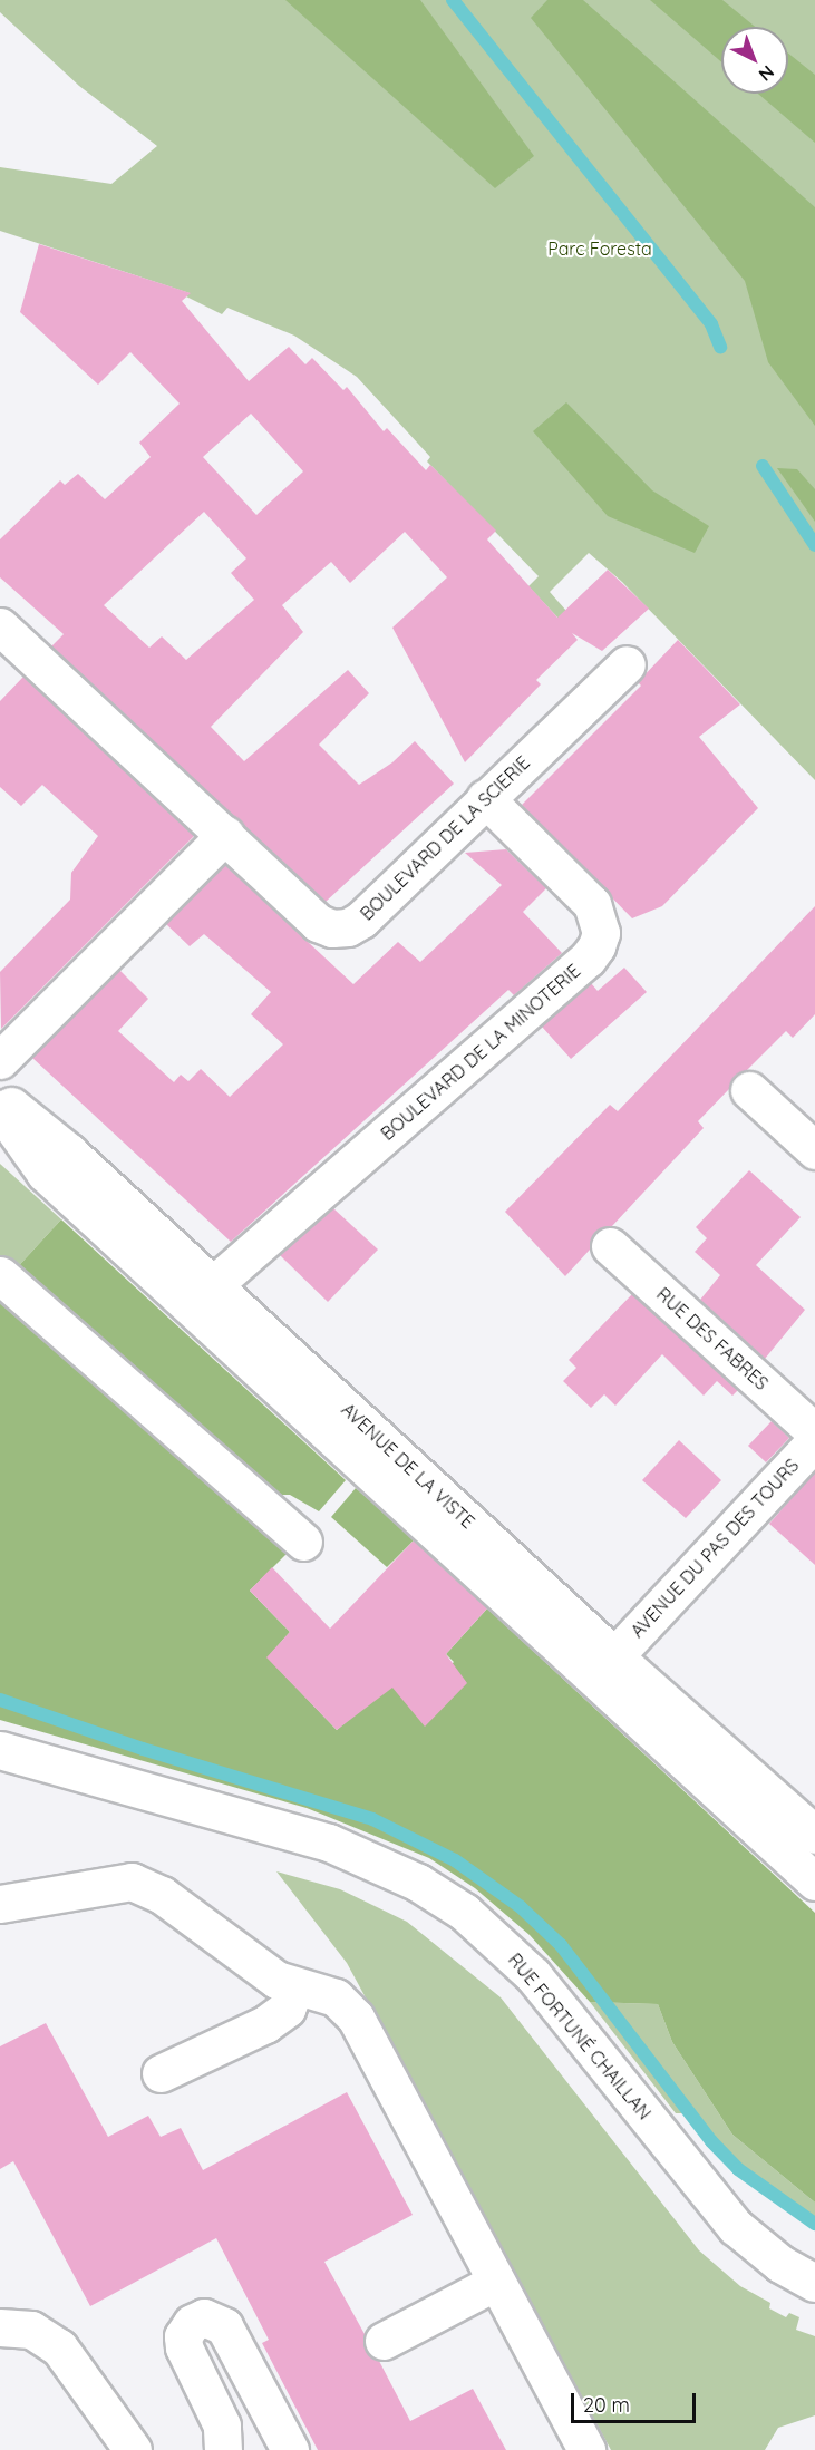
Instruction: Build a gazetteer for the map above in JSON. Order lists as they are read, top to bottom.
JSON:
{
  "streets": {
    "street": [
      "BOULEVARD DE LA SCIERIE",
      "BOULEVARD DE LA MINOTERIE",
      "RUE DES FABRES",
      "AVENUE DE LA VISTE",
      "AVENUE DU PAS DES TOURS",
      "RUE FORTUNÉ CHAILLAN"
    ]
  },
  "crossings": [
    ["BOULEVARD DE LA SCIERIE", "BOULEVARD DE LA MINOTERIE"],
    ["BOULEVARD DE LA MINOTERIE", "AVENUE DE LA VISTE"],
    ["AVENUE DE LA VISTE", "AVENUE DU PAS DES TOURS"]
  ],
  "parks": ["Parc Foresta"],
  "scale_bar": "20 m",
  "north": "bottom right"
}
